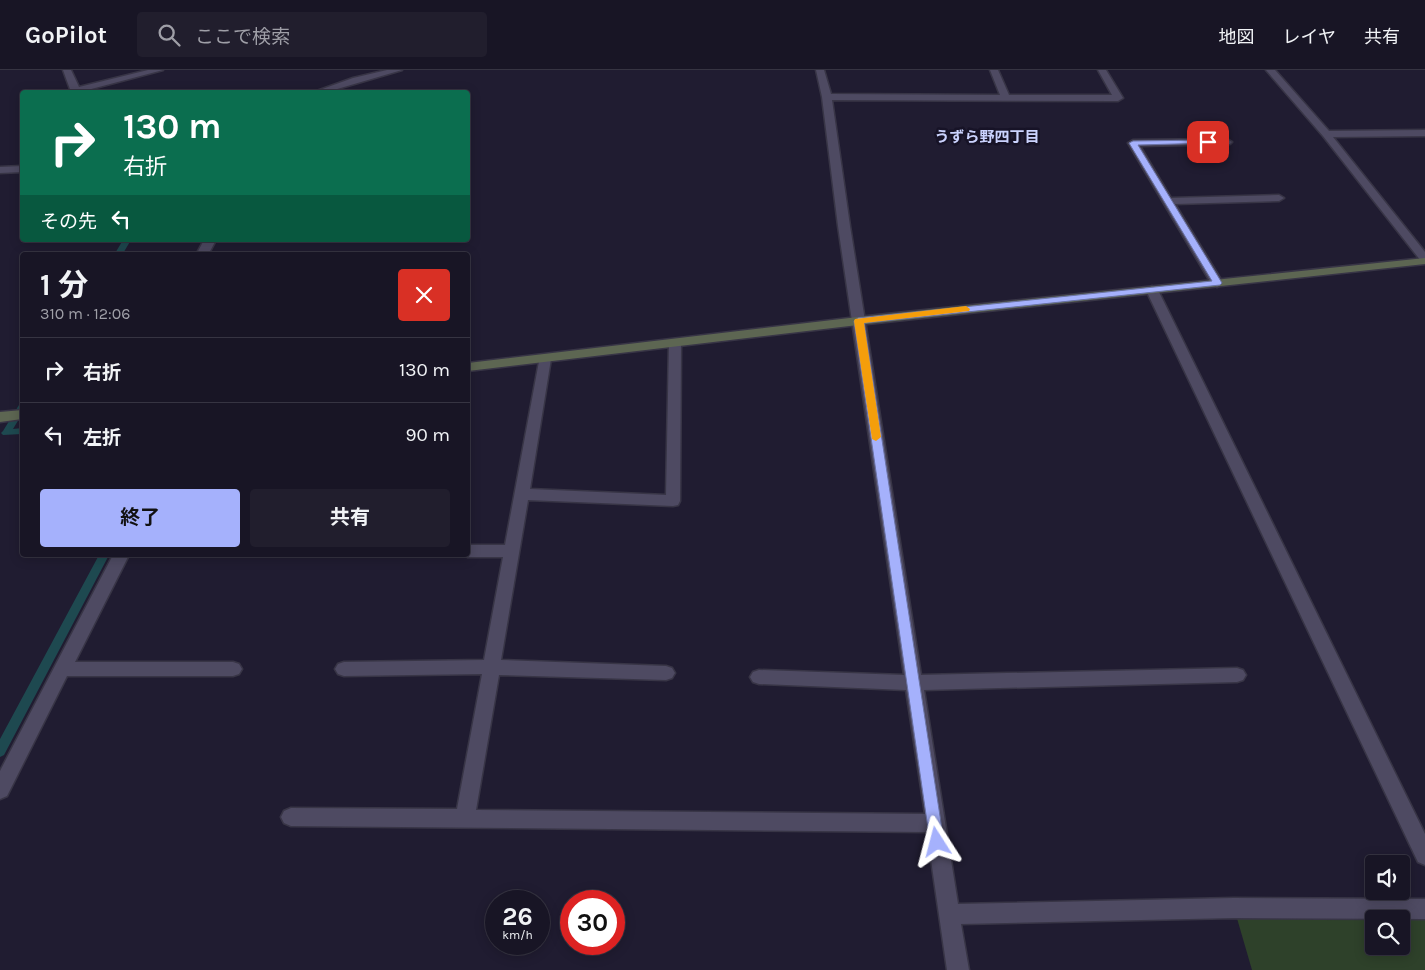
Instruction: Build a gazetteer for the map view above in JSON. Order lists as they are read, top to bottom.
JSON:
{
  "districts": ["うずら野四丁目"],
  "page": {
    "header": "GoPilot",
    "search": "ここで検索",
    "nav": ["地図", "レイヤ", "共有"],
    "turn": ["130 m", "右折"],
    "then": "その先",
    "heading": ["1 分", "310 m · 12:06"],
    "list": [
      {
        "name": "右折",
        "value": "130 m"
      },
      {
        "name": "左折",
        "value": "90 m"
      }
    ],
    "buttons": ["終了", "共有"],
    "speed": "26 km/h",
    "limit": "30"
  }
}
